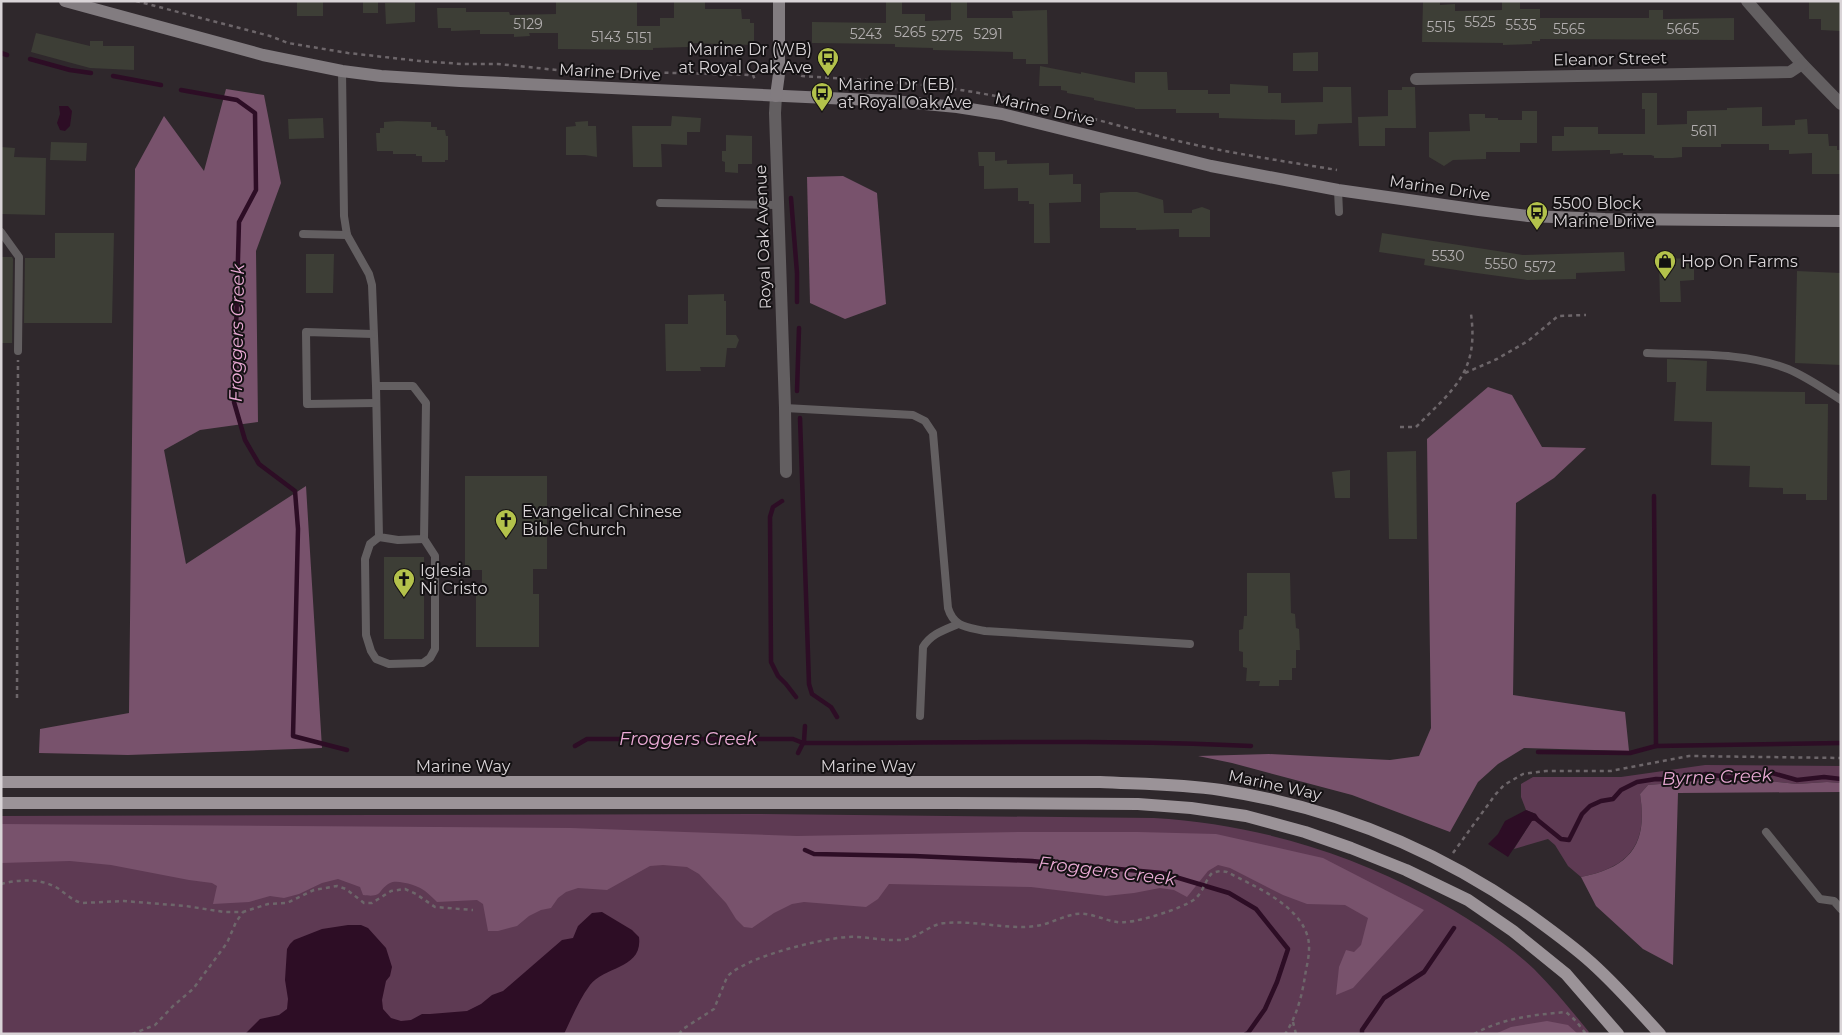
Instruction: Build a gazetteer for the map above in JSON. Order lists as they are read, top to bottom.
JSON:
{
  "streets": {
    "main road": ["Marine Way"],
    "street": ["Eleanor Street", "Marine Drive", "Royal Oak Avenue"]
  },
  "crossings": [
    ["Marine Drive", "Royal Oak Avenue"]
  ],
  "water": ["Froggers Creek", "Byrne Creek"],
  "places": {
    "bus stop": ["Marine Dr (WB) at Royal Oak Ave", "Marine Dr (EB) at Royal Oak Ave", "5500 Block Marine Drive"],
    "shop": ["Hop On Farms"],
    "church": ["Evangelical Chinese Bible Church", "Iglesia Ni Cristo"]
  },
  "house_numbers": [
    "5525",
    "5129",
    "5535",
    "5515",
    "5565",
    "5665",
    "5265",
    "5243",
    "5291",
    "5275",
    "5143",
    "5151",
    "5611",
    "5530",
    "5550",
    "5572"
  ]
}
